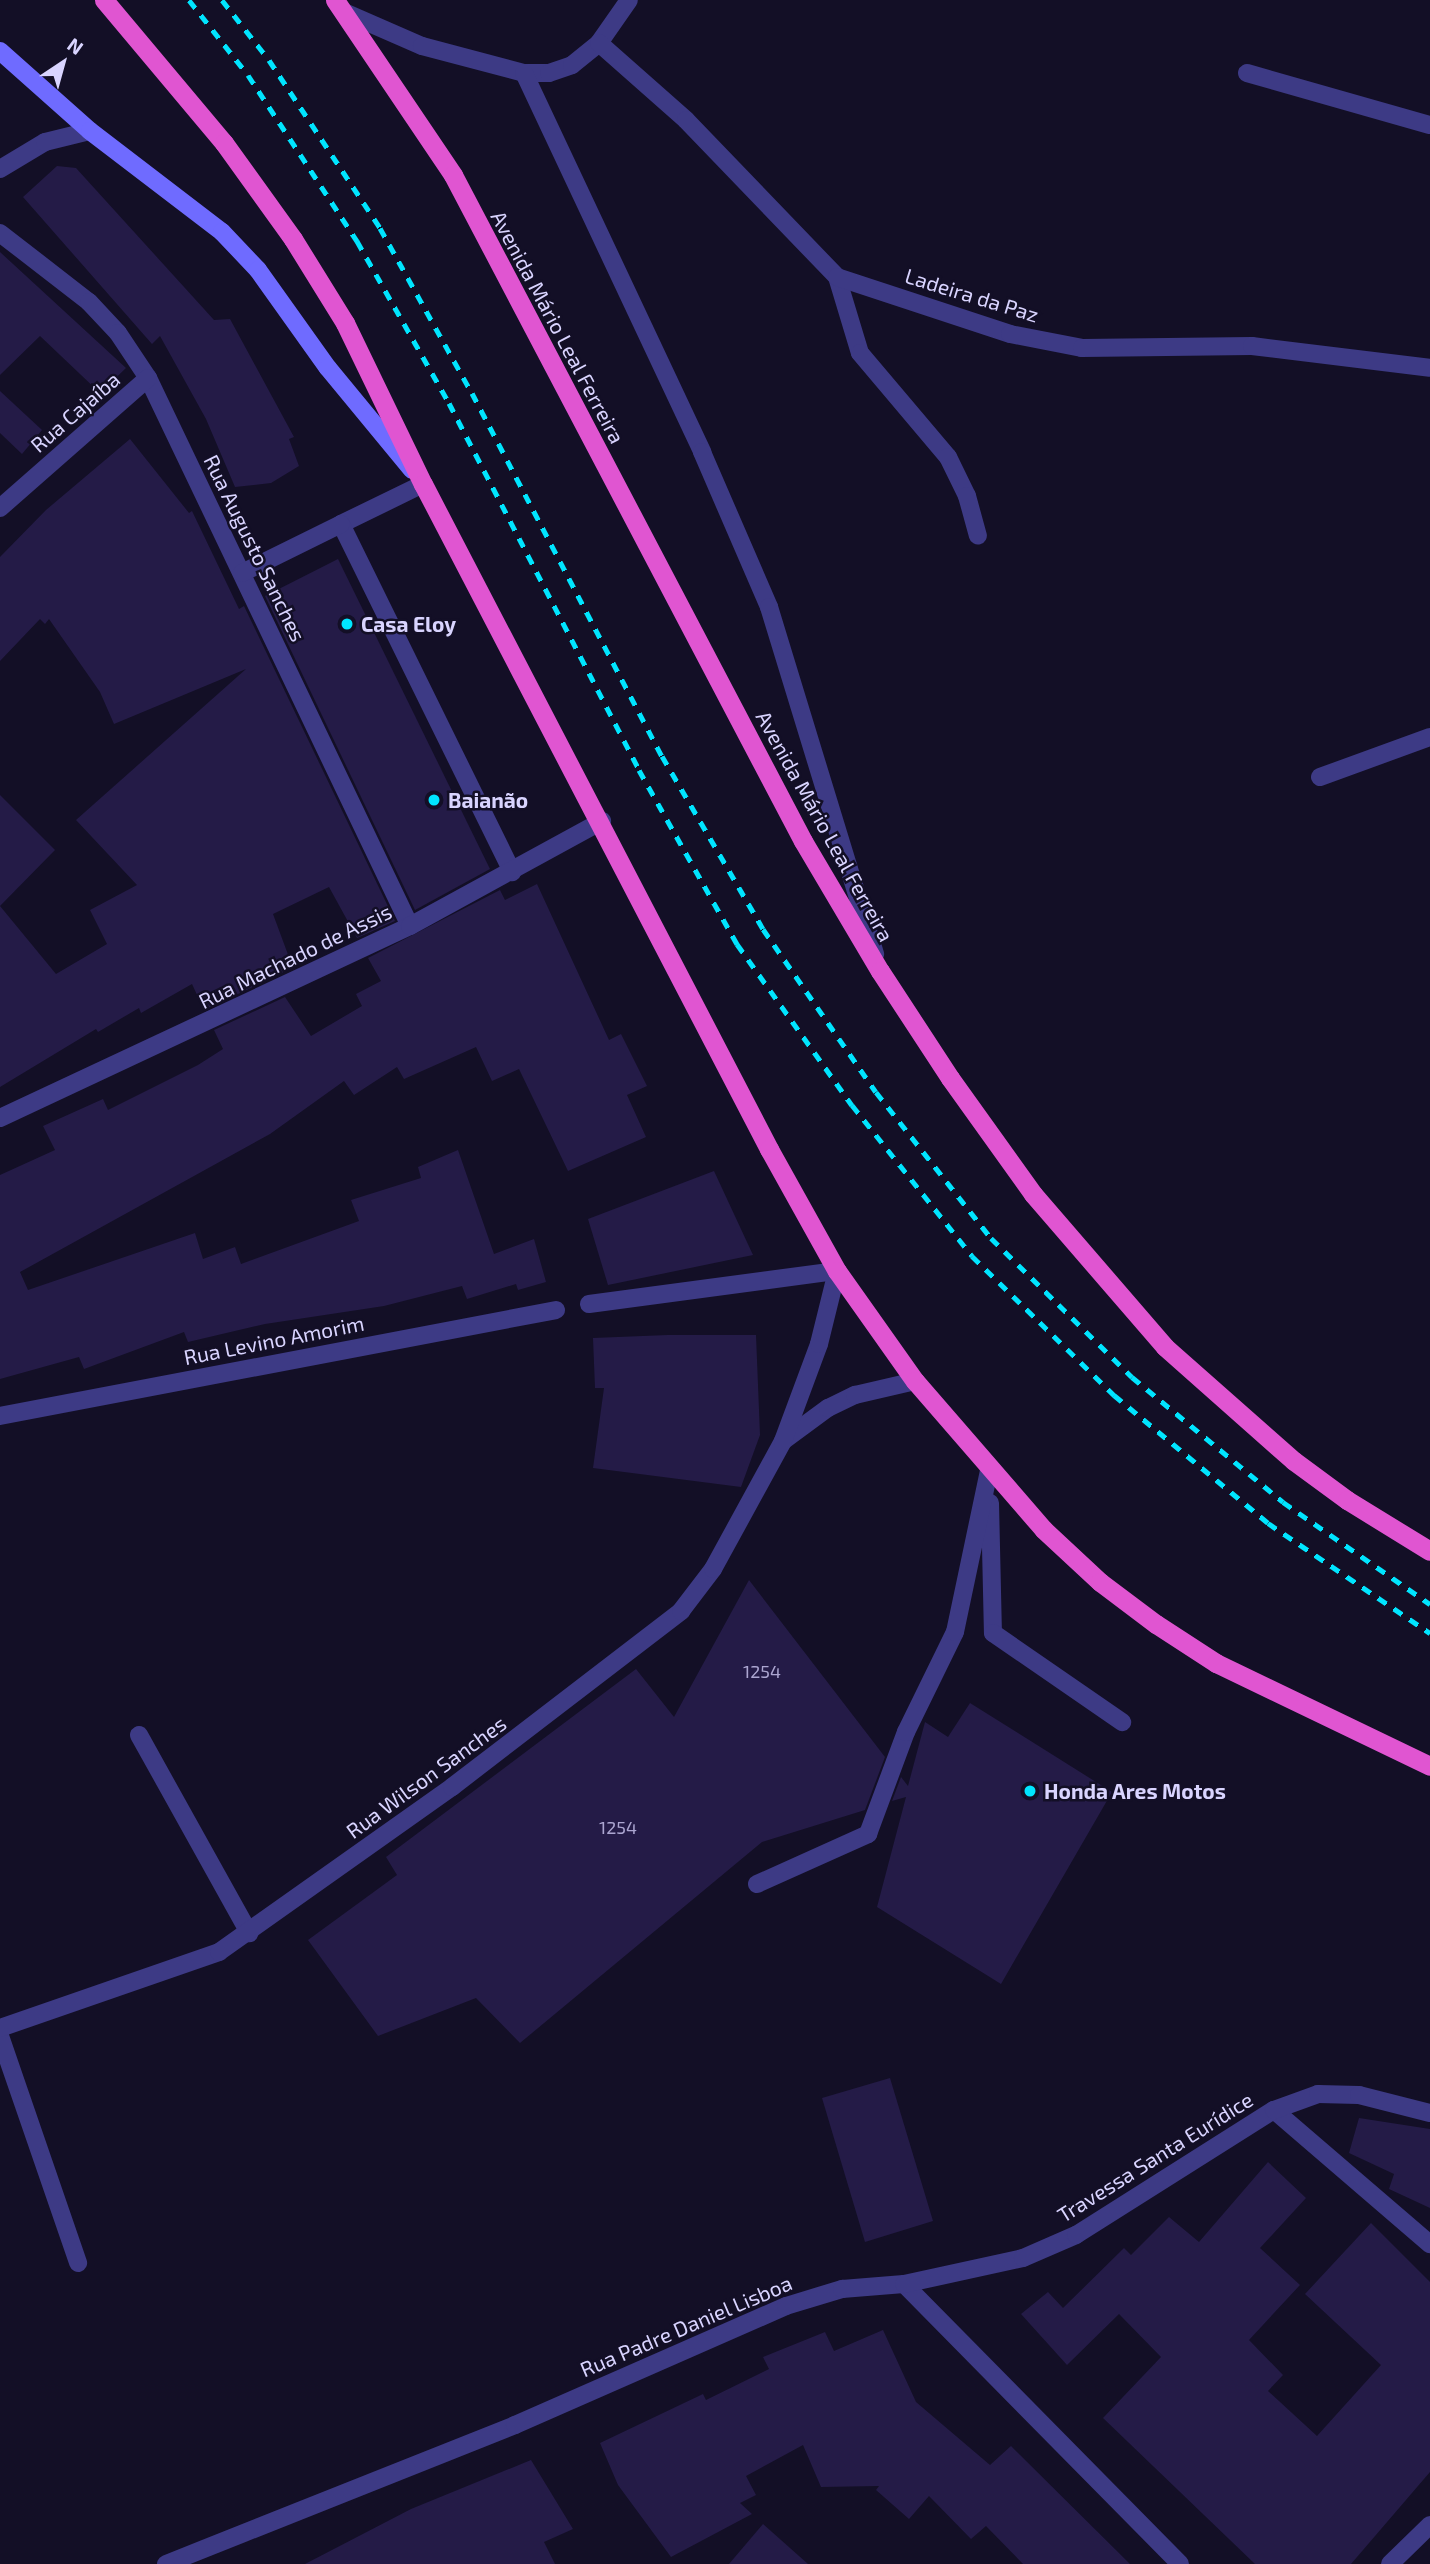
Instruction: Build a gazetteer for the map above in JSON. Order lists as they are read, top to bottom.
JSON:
{
  "streets": {
    "highway": ["Avenida Mário Leal Ferreira"],
    "street": [
      "Ladeira da Paz",
      "Rua Cajaíba",
      "Rua Augusto Sanches",
      "Rua Machado de Assis",
      "Rua Levino Amorim",
      "Rua Wilson Sanches",
      "Travessa Santa Eurídice",
      "Rua Padre Daniel Lisboa"
    ]
  },
  "crossings": [
    ["Rua Cajaíba", "Rua Augusto Sanches"],
    ["Rua Augusto Sanches", "Rua Machado de Assis"],
    ["Travessa Santa Eurídice", "Rua Padre Daniel Lisboa"]
  ],
  "places": ["Casa Eloy", "Baianão", "Honda Ares Motos"],
  "house_numbers": ["1254", "1254"],
  "north": "top right"
}
